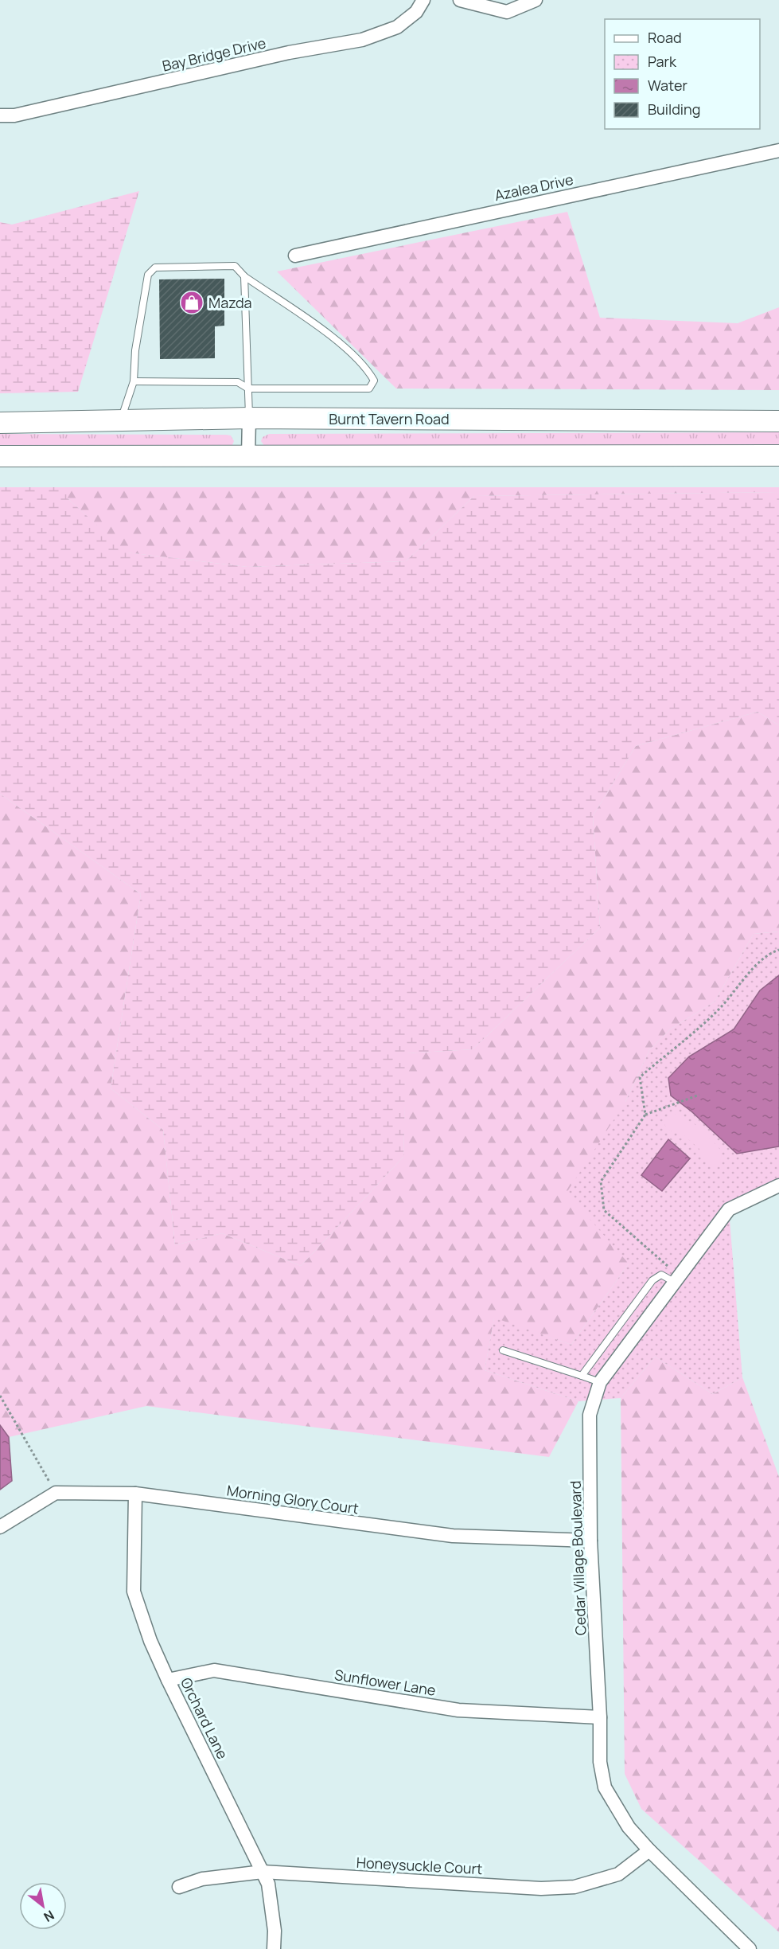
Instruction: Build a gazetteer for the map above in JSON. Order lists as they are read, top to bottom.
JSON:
{
  "streets": {
    "main road": ["Burnt Tavern Road"],
    "street": [
      "Bay Bridge Drive",
      "Azalea Drive",
      "Morning Glory Court",
      "Cedar Village Boulevard",
      "Sunflower Lane",
      "Orchard Lane",
      "Honeysuckle Court"
    ]
  },
  "crossings": [
    ["Morning Glory Court", "Cedar Village Boulevard"],
    ["Morning Glory Court", "Orchard Lane"],
    ["Cedar Village Boulevard", "Sunflower Lane"],
    ["Cedar Village Boulevard", "Honeysuckle Court"],
    ["Sunflower Lane", "Orchard Lane"],
    ["Orchard Lane", "Honeysuckle Court"]
  ],
  "places": {
    "shop": ["Mazda"]
  },
  "legend": [
    "Road",
    "Park",
    "Water",
    "Building"
  ],
  "north": "bottom right"
}
